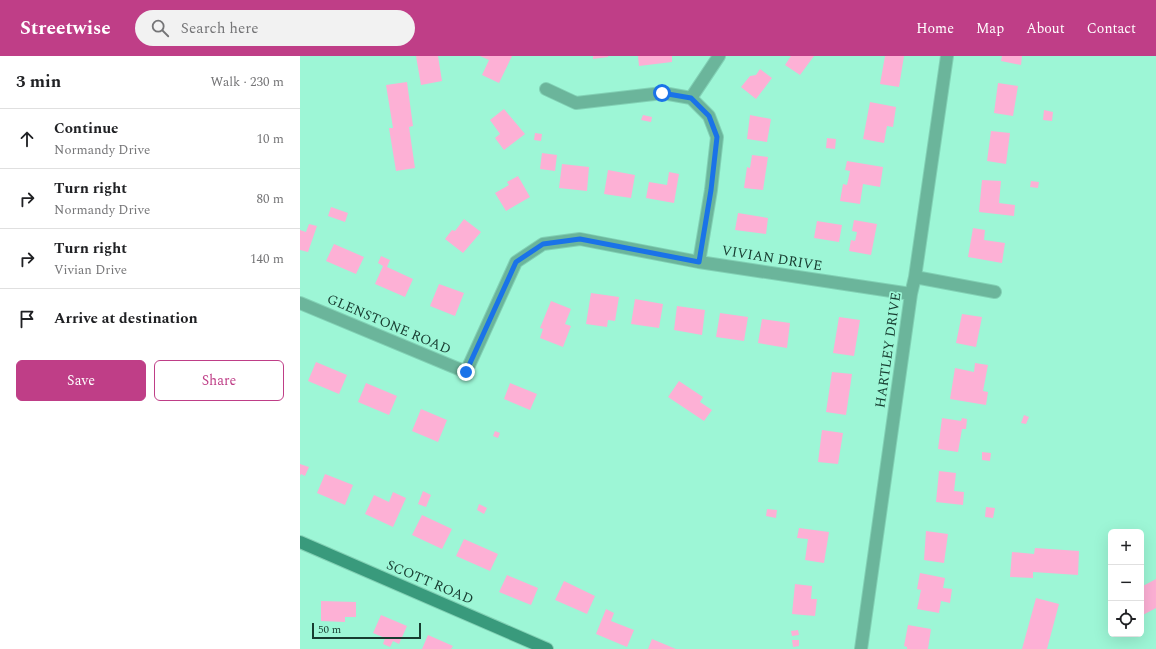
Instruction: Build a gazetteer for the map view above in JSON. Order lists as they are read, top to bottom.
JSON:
{
  "streets": {
    "main road": ["SCOTT ROAD"],
    "street": ["VIVIAN DRIVE", "GLENSTONE ROAD", "HARTLEY DRIVE"]
  },
  "crossings": [
    ["VIVIAN DRIVE", "GLENSTONE ROAD"],
    ["VIVIAN DRIVE", "HARTLEY DRIVE"]
  ],
  "scale_bar": "50 m",
  "page": {
    "header": "Streetwise",
    "search": "Search here",
    "nav": [
      "Home",
      "Map",
      "About",
      "Contact"
    ],
    "heading": ["3 min", "Walk · 230 m"],
    "list": [
      ["Continue", "Normandy Drive", "10 m"],
      ["Turn right", "Normandy Drive", "80 m"],
      ["Turn right", "Vivian Drive", "140 m"],
      "Arrive at destination"
    ],
    "buttons": ["Save", "Share"],
    "map_buttons": ["+", "−"],
    "scale": "50 m"
  }
}
